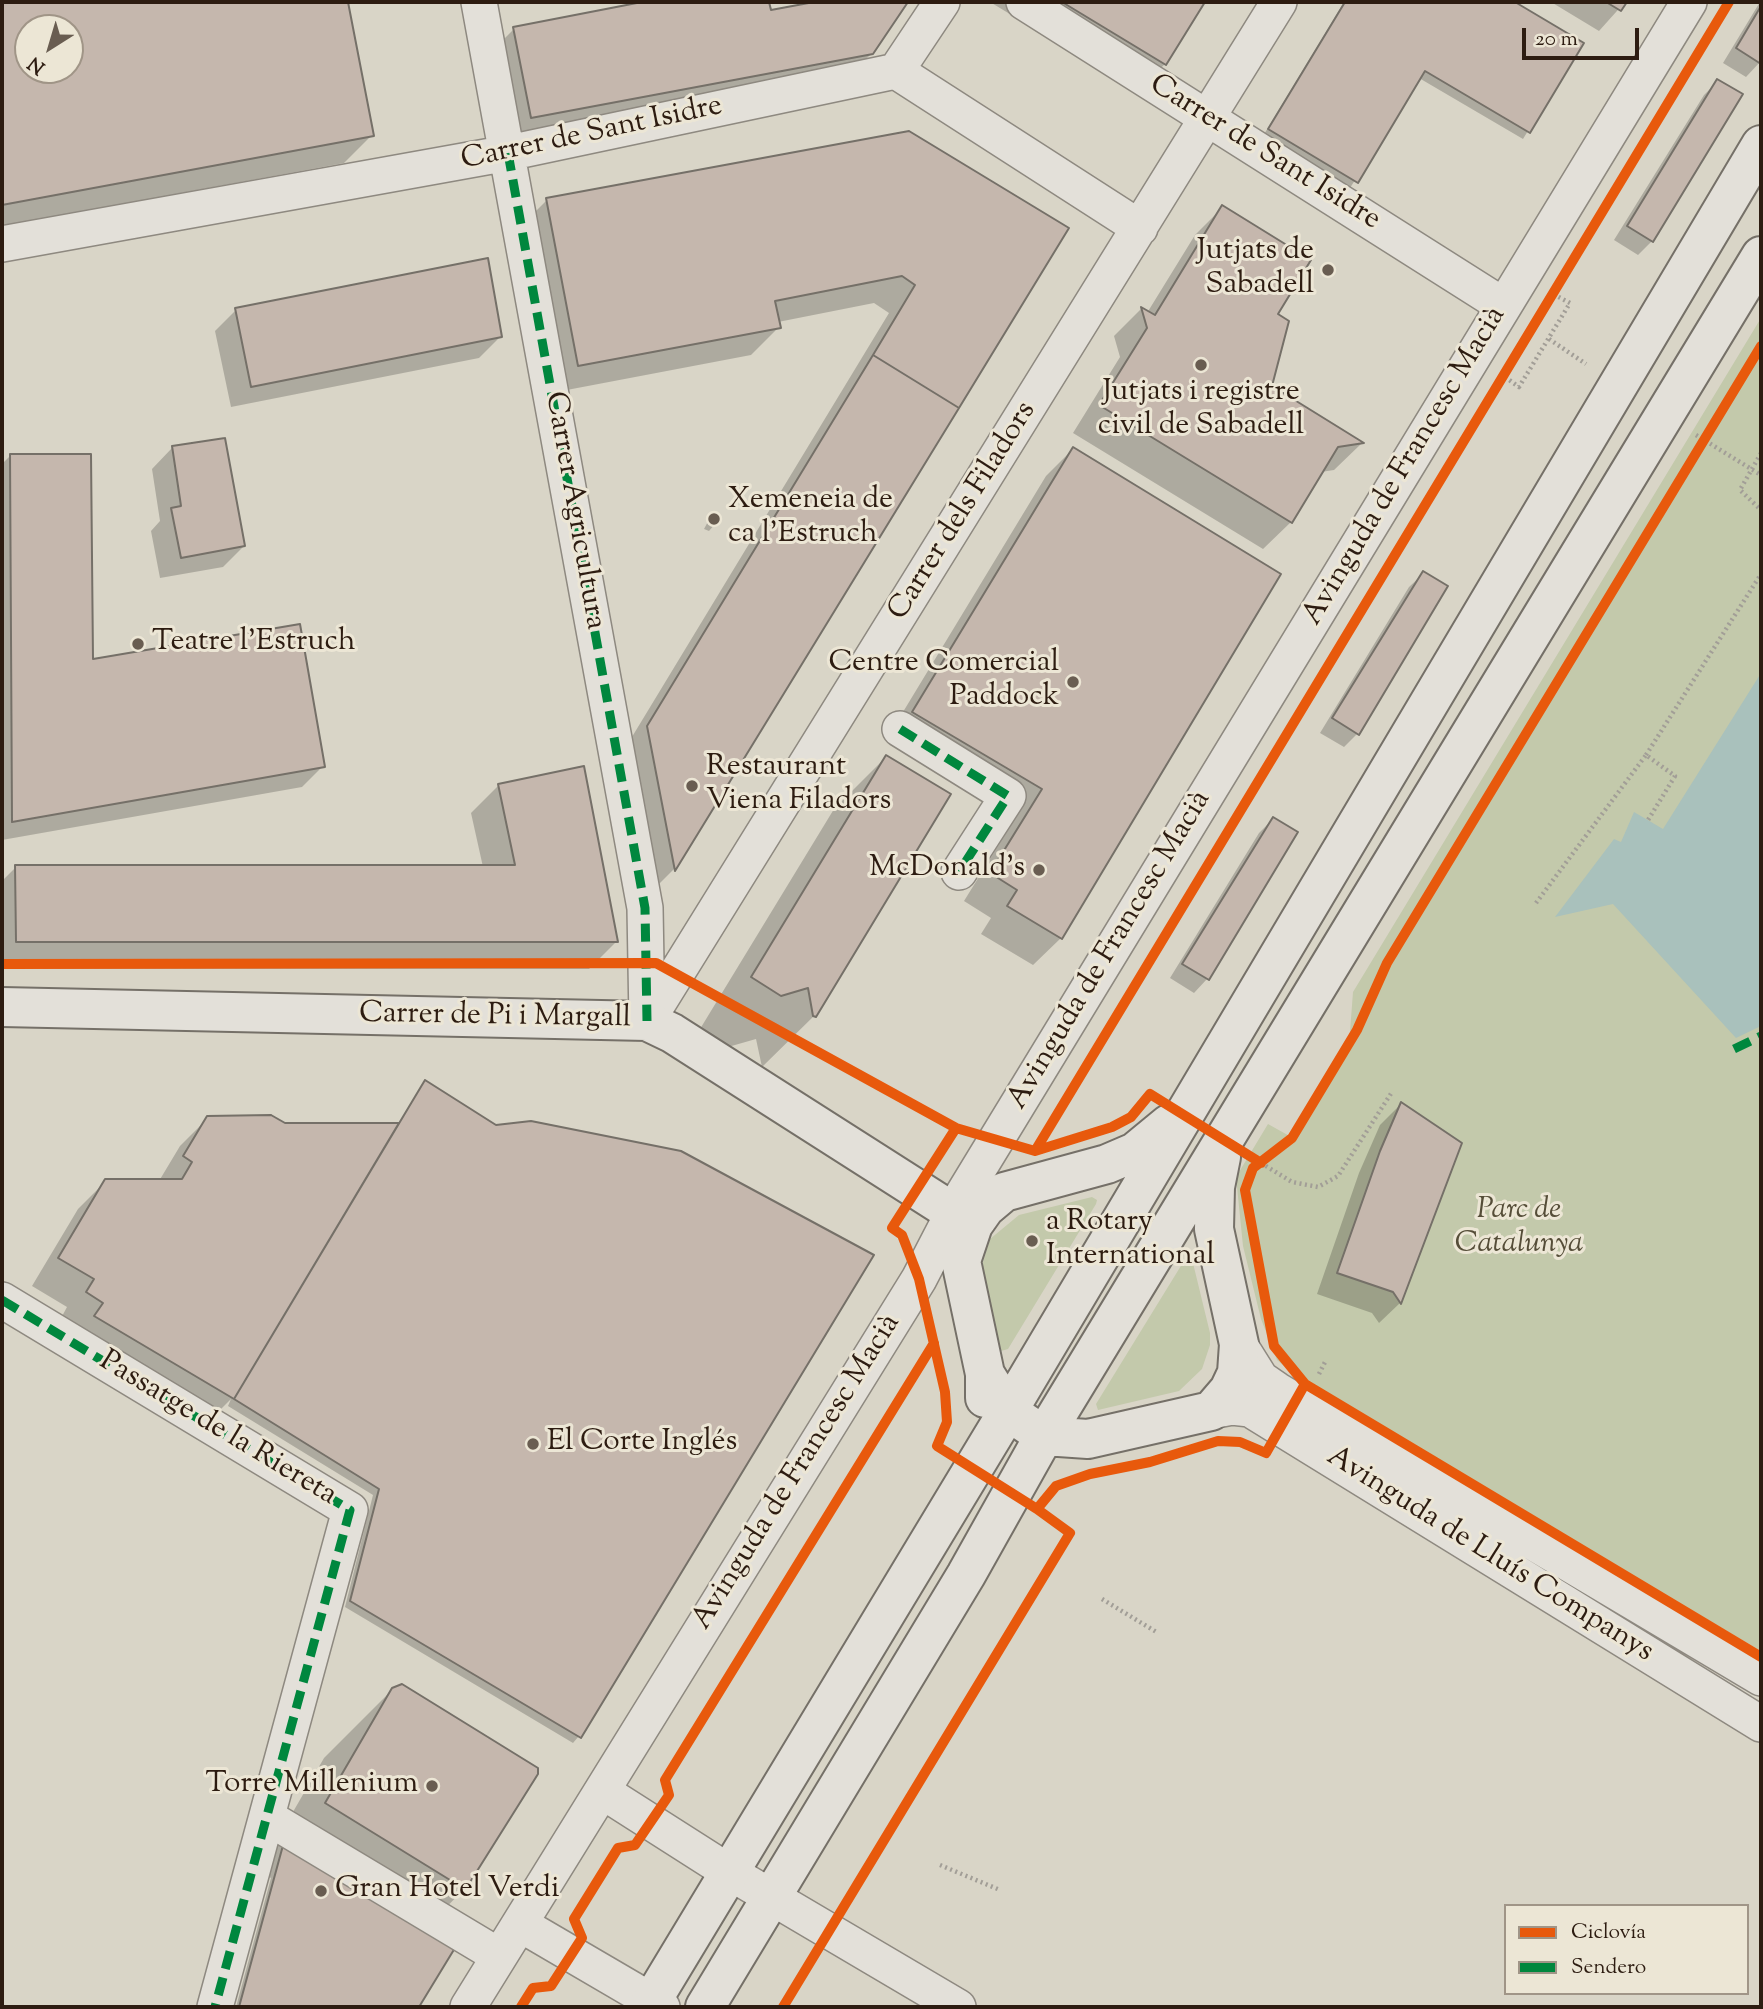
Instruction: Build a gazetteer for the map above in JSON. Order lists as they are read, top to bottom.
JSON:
{
  "streets": {
    "main road": ["Avinguda de Francesc Macià", "Carrer de Pi i Margall"],
    "street": [
      "Carrer de Sant Isidre",
      "Carrer Agricultura",
      "Carrer dels Filadors",
      "Passatge de la Riereta",
      "Avinguda de Lluís Companys"
    ]
  },
  "crossings": [
    ["Carrer de Sant Isidre", "Avinguda de Francesc Macià"],
    ["Carrer de Sant Isidre", "Carrer Agricultura"],
    ["Carrer de Sant Isidre", "Carrer dels Filadors"],
    ["Avinguda de Francesc Macià", "Carrer de Pi i Margall"],
    ["Avinguda de Francesc Macià", "Avinguda de Lluís Companys"],
    ["Carrer Agricultura", "Carrer dels Filadors"],
    ["Carrer Agricultura", "Carrer de Pi i Margall"],
    ["Carrer dels Filadors", "Carrer de Pi i Margall"]
  ],
  "parks": ["Parc de Catalunya"],
  "places": [
    "Jutjats de Sabadell",
    "Jutjats i registre civil de Sabadell",
    "Xemeneia de ca l'Estruch",
    "Teatre l'Estruch",
    "Centre Comercial Paddock",
    "Restaurant Viena Filadors",
    "McDonald's",
    "a Rotary International",
    "El Corte Inglés",
    "Torre Millenium",
    "Gran Hotel Verdi"
  ],
  "legend": ["Ciclovía", "Sendero"],
  "scale_bar": "20 m",
  "north": "bottom left"
}
